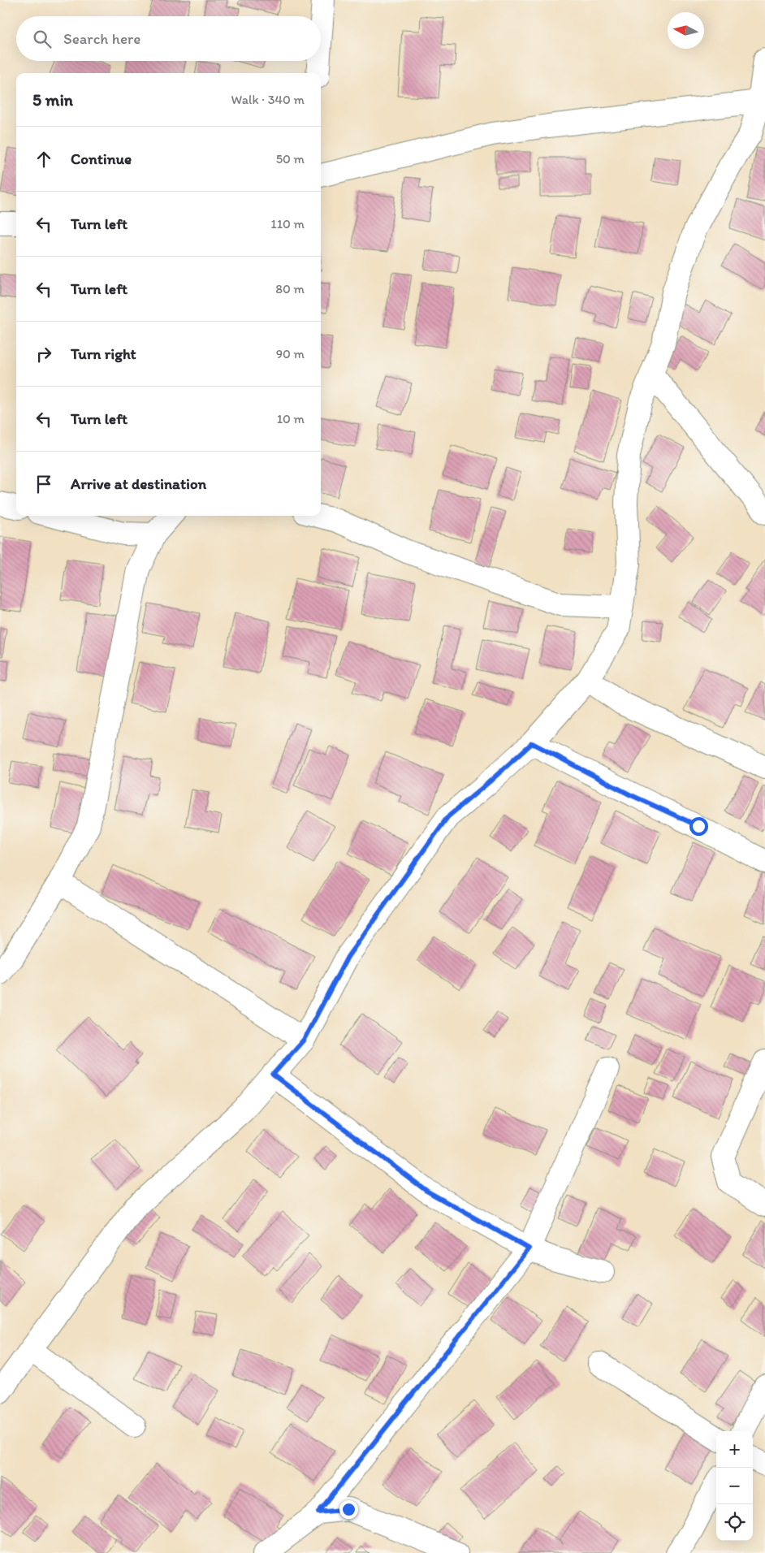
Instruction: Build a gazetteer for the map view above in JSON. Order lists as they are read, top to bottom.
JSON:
{
  "north": "left",
  "page": {
    "search": "Search here",
    "heading": ["5 min", "Walk · 340 m"],
    "list": [
      ["Continue", "50 m"],
      ["Turn left", "110 m"],
      ["Turn left", "80 m"],
      ["Turn right", "90 m"],
      ["Turn left", "10 m"],
      "Arrive at destination"
    ],
    "map_buttons": ["+", "−"]
  }
}
